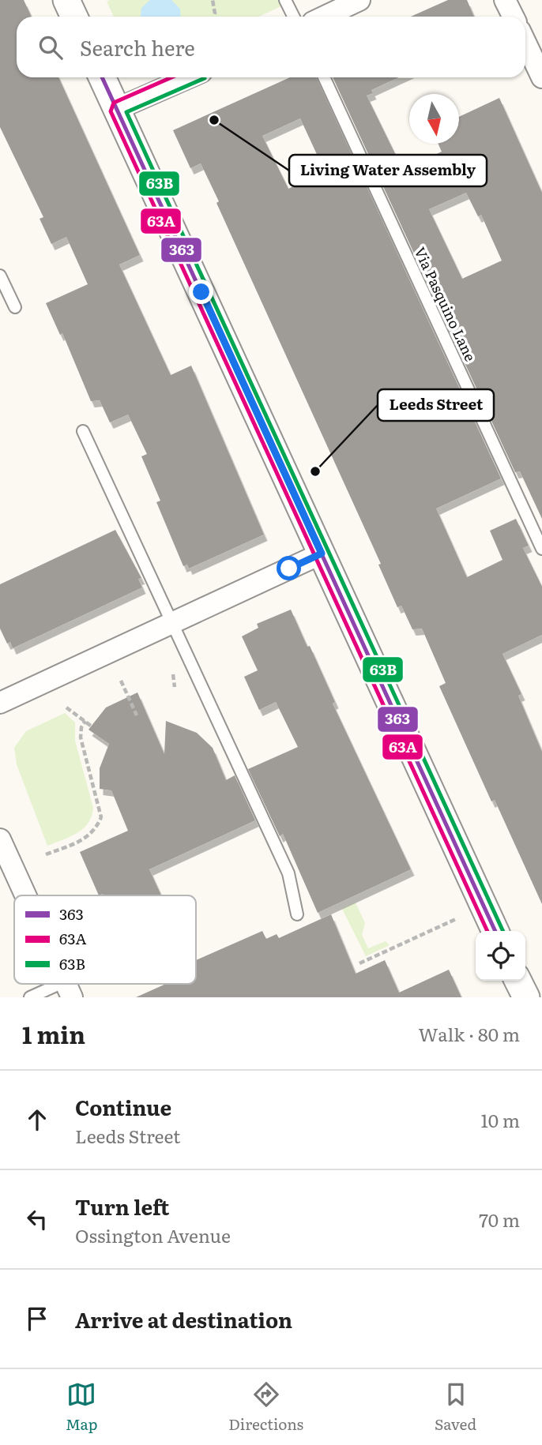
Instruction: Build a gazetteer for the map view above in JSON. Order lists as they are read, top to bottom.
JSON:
{
  "streets": {
    "lane": ["Via Pasquino Lane"]
  },
  "places": ["Living Water Assembly", "Leeds Street"],
  "lines": ["transit line 363", "transit line 63A", "transit line 63B"],
  "legend": ["363", "63A", "63B"],
  "north": "bottom",
  "page": {
    "search": "Search here",
    "heading": ["1 min", "Walk · 80 m"],
    "list": [
      ["Continue", "Leeds Street", "10 m"],
      ["Turn left", "Ossington Avenue", "70 m"],
      "Arrive at destination"
    ],
    "nav": ["Map", "Directions", "Saved"]
  }
}
